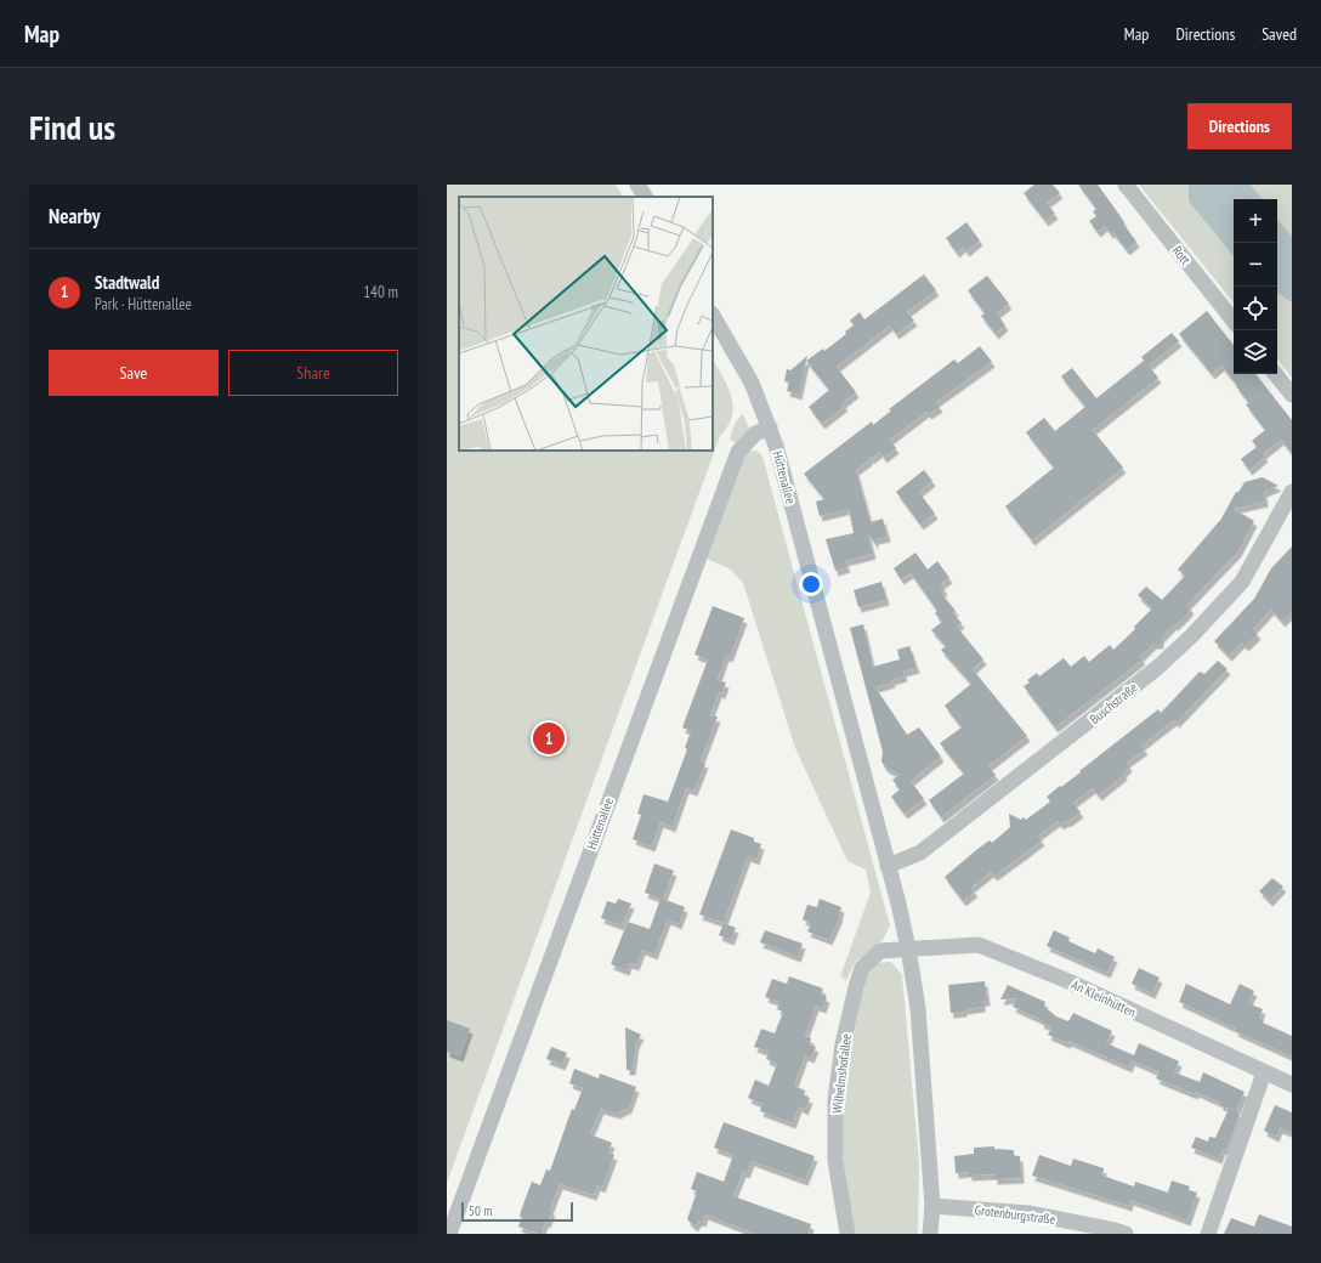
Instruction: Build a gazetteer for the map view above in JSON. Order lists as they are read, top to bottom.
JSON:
{
  "streets": {
    "street": [
      "Rott",
      "Hüttenallee",
      "Buschstraße",
      "An Kleinhütten",
      "Wilhelmshofallee",
      "Grotenburgstraße"
    ]
  },
  "crossings": [
    ["Hüttenallee", "Buschstraße"],
    ["An Kleinhütten", "Wilhelmshofallee"]
  ],
  "scale_bar": "50 m",
  "page": {
    "header": "Map",
    "nav": ["Map", "Directions", "Saved"],
    "buttons": [
      "Directions",
      ["Save", "Share"]
    ],
    "title": "Find us",
    "heading": "Nearby",
    "map_buttons": ["+", "−"],
    "list": [
      {
        "mark": "1",
        "name": "Stadtwald",
        "note": "Park · Hüttenallee",
        "value": "140 m"
      }
    ],
    "pins": "1",
    "scale": "50 m"
  }
}
